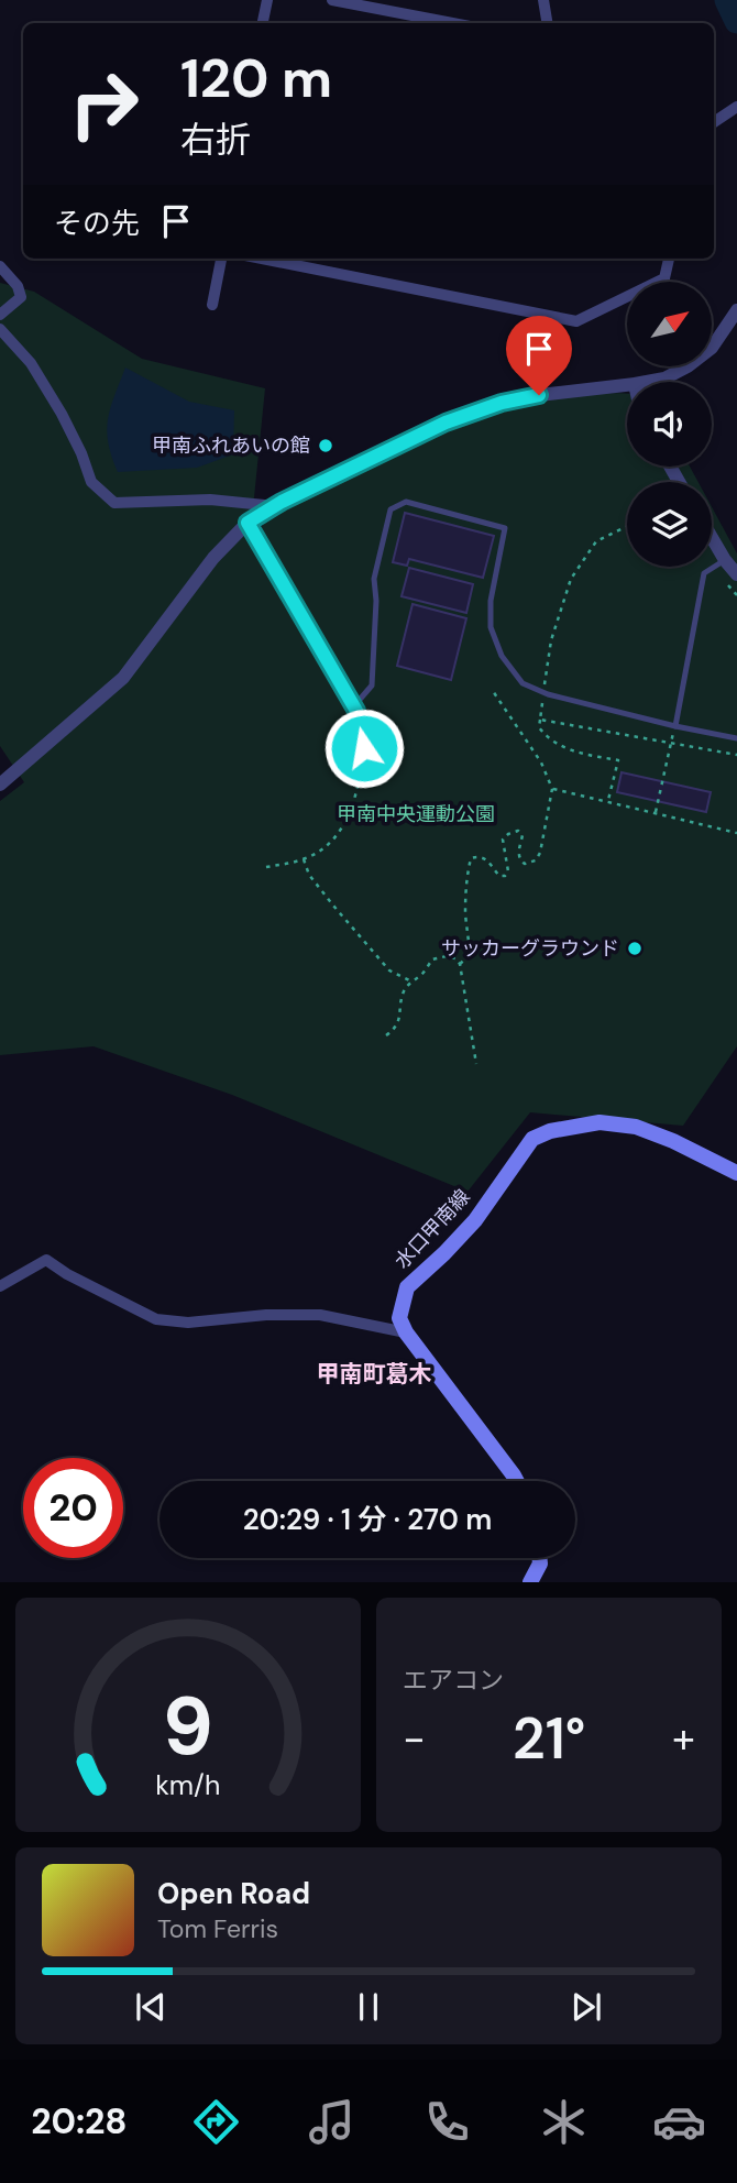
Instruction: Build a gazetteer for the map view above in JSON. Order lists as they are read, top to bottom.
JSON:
{
  "streets": {
    "main road": ["水口甲南線"]
  },
  "districts": ["甲南町葛木"],
  "parks": ["甲南中央運動公園"],
  "places": ["甲南ふれあいの館", "サッカーグラウンド"],
  "north": "top right",
  "page": {
    "turn": ["120 m", "右折"],
    "then": "その先",
    "limit": "20",
    "trip": "20:29 · 1 分 · 270 m",
    "tile": "エアコン",
    "heat": ["−", "21°", "+"],
    "song": ["Open Road", "Tom Ferris"],
    "tabs": "20:28",
    "gauge": ["9", "km/h"]
  }
}
